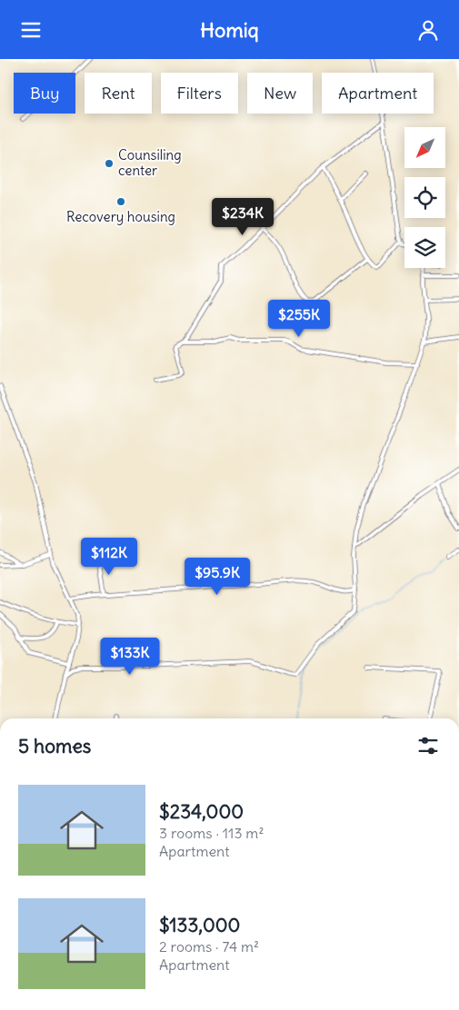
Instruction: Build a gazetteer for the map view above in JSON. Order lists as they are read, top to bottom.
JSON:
{
  "places": ["Counsiling center", "Recovery housing"],
  "north": "bottom left",
  "page": {
    "header": "Homiq",
    "chip": [
      "Buy",
      "Rent",
      "Filters",
      "New",
      "Apartment"
    ],
    "price": [
      "$234K",
      "$255K",
      "$112K",
      "$95.9K",
      "$133K"
    ],
    "heading": "5 homes",
    "list": [
      {
        "name": "$234,000",
        "note": "3 rooms · 113 m² · Apartment"
      },
      {
        "name": "$133,000",
        "note": "2 rooms · 74 m² · Apartment"
      }
    ]
  }
}
